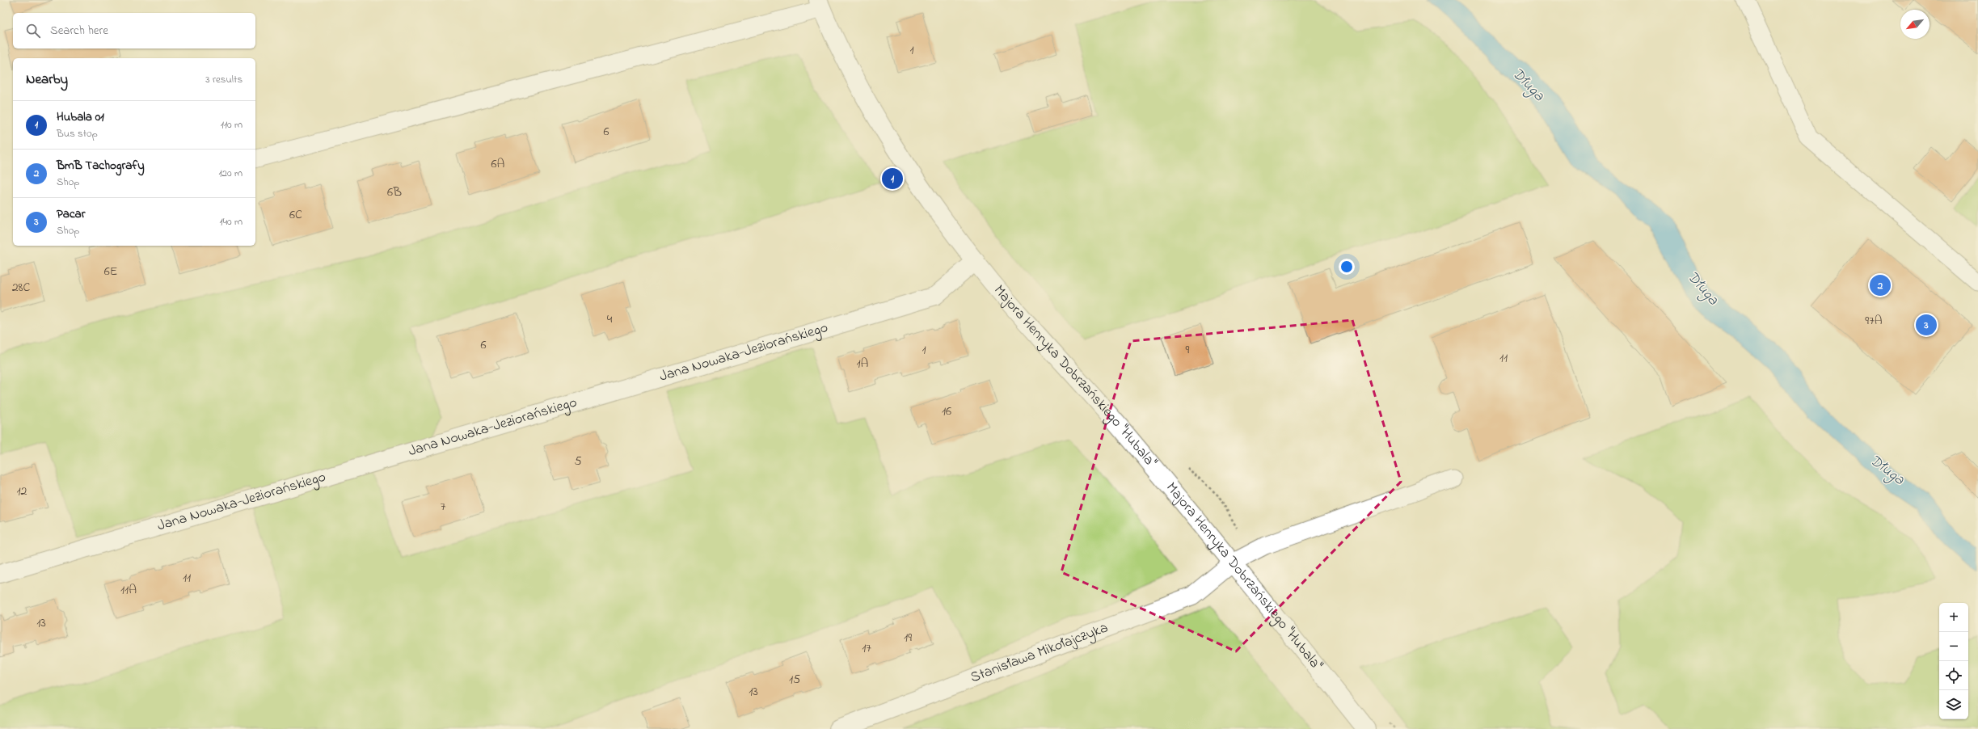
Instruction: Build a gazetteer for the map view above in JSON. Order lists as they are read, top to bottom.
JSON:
{
  "streets": {
    "street": ["Jana Nowaka-Jeziorańskiego", "Majora Henryka Dobrzańskiego \"Hubala\"", "Stanisława Mikołajczyka"]
  },
  "crossings": [
    ["Jana Nowaka-Jeziorańskiego", "Majora Henryka Dobrzańskiego \"Hubala\""],
    ["Majora Henryka Dobrzańskiego \"Hubala\"", "Stanisława Mikołajczyka"]
  ],
  "water": ["Długa"],
  "house_numbers": [
    "1",
    "6",
    "6A",
    "6B",
    "6C",
    "6E",
    "28C",
    "4",
    "97A",
    "6",
    "1",
    "9",
    "11",
    "1A",
    "16",
    "5",
    "12",
    "7",
    "11",
    "11A",
    "13",
    "19",
    "17",
    "15",
    "13"
  ],
  "north": "bottom left",
  "page": {
    "search": "Search here",
    "heading": ["Nearby", "3 results"],
    "list": [
      {
        "mark": "1",
        "name": "Hubala 01",
        "note": "Bus stop",
        "value": "110 m"
      },
      {
        "mark": "2",
        "name": "BmB Tachografy",
        "note": "Shop",
        "value": "120 m"
      },
      {
        "mark": "3",
        "name": "Pacar",
        "note": "Shop",
        "value": "140 m"
      }
    ],
    "pins": ["1", "2", "3"],
    "map_buttons": ["+", "−"]
  }
}
